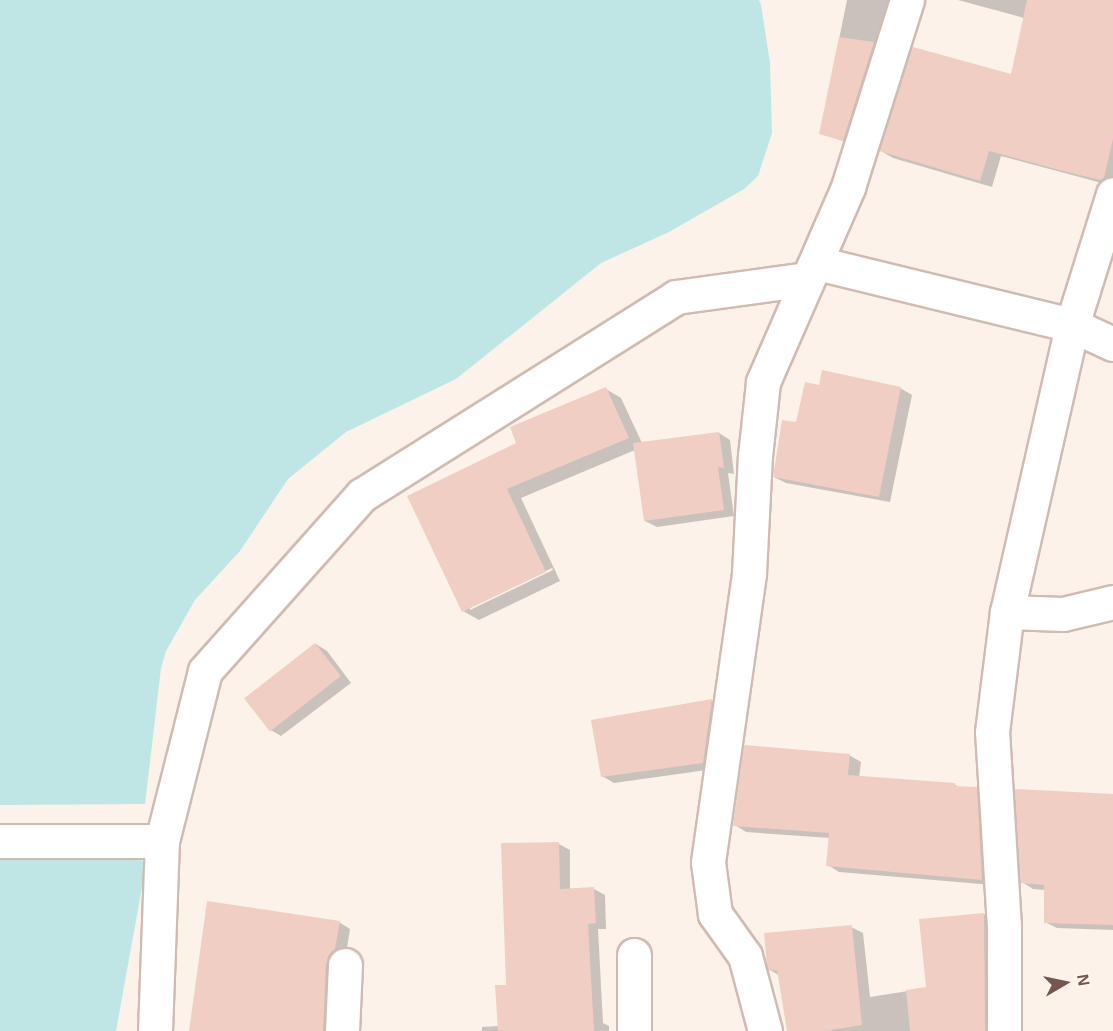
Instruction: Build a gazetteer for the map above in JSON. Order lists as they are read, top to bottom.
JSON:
{
  "north": "right"
}
